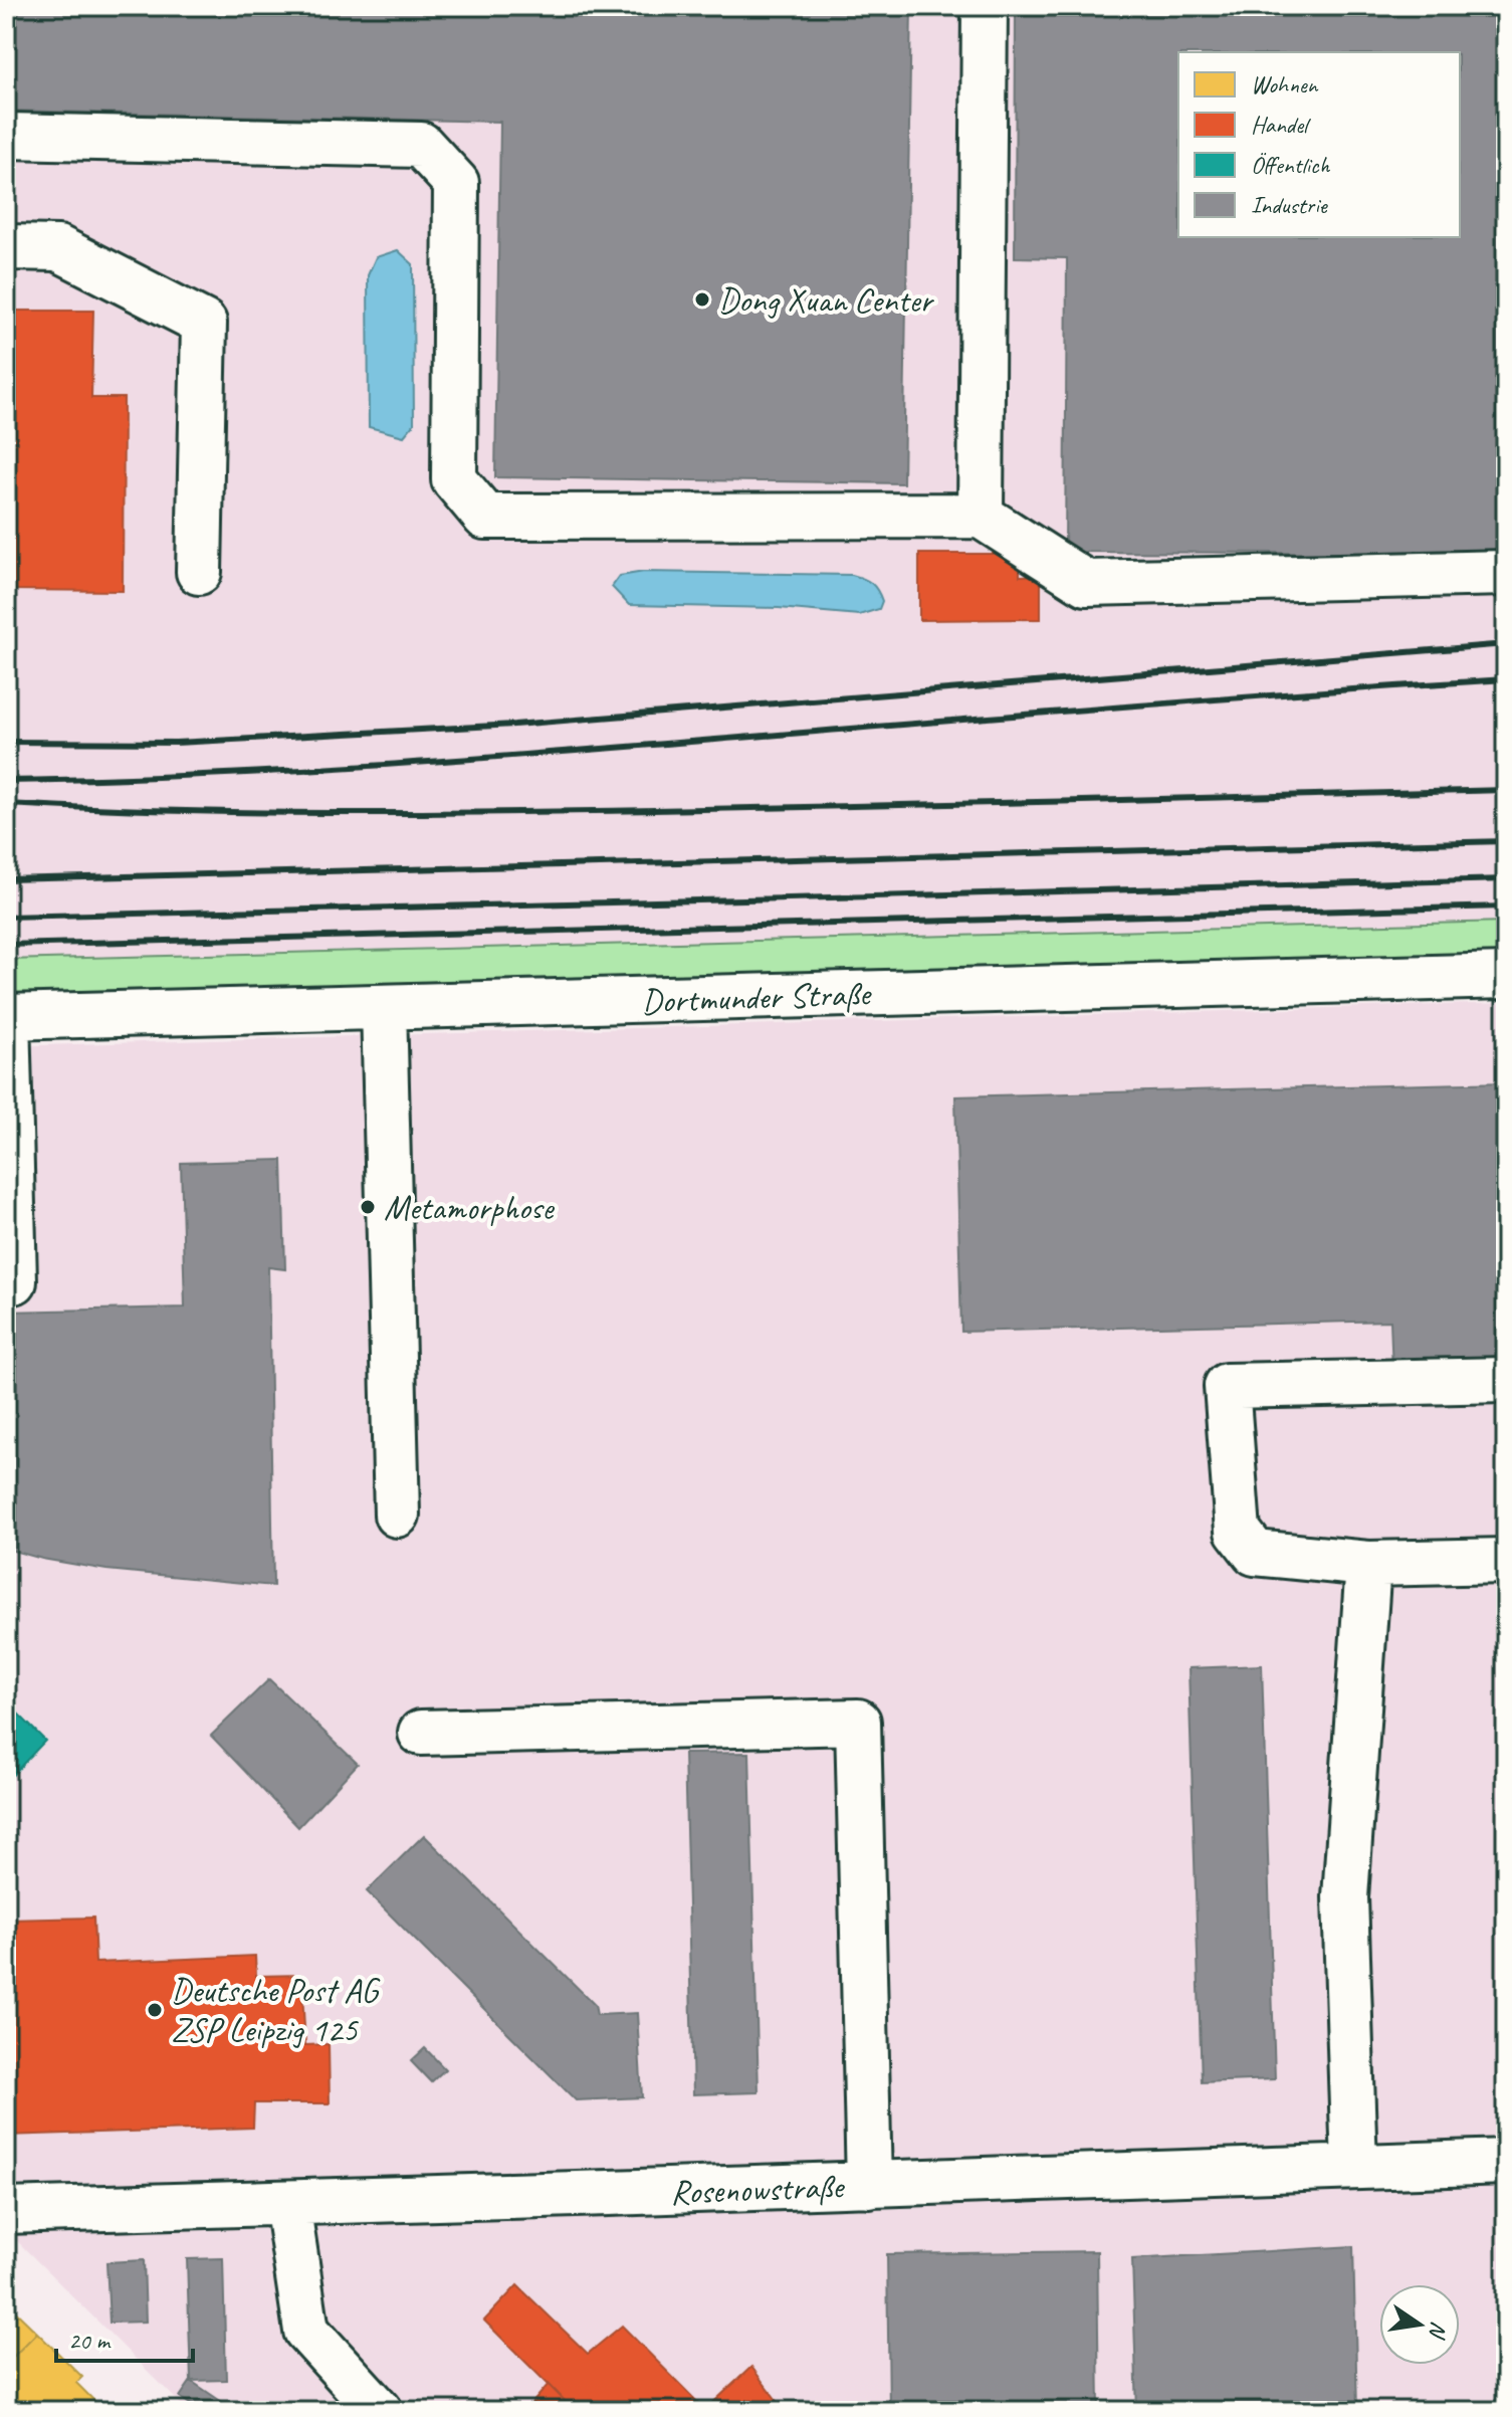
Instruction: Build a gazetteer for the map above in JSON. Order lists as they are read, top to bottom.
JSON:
{
  "streets": {
    "street": ["Dortmunder Straße", "Rosenowstraße"]
  },
  "places": ["Dong Xuan Center", "Metamorphose", "Deutsche Post AG ZSP Leipzig 125"],
  "legend": [
    "Wohnen",
    "Handel",
    "Öffentlich",
    "Industrie"
  ],
  "scale_bar": "20 m",
  "north": "right"
}
